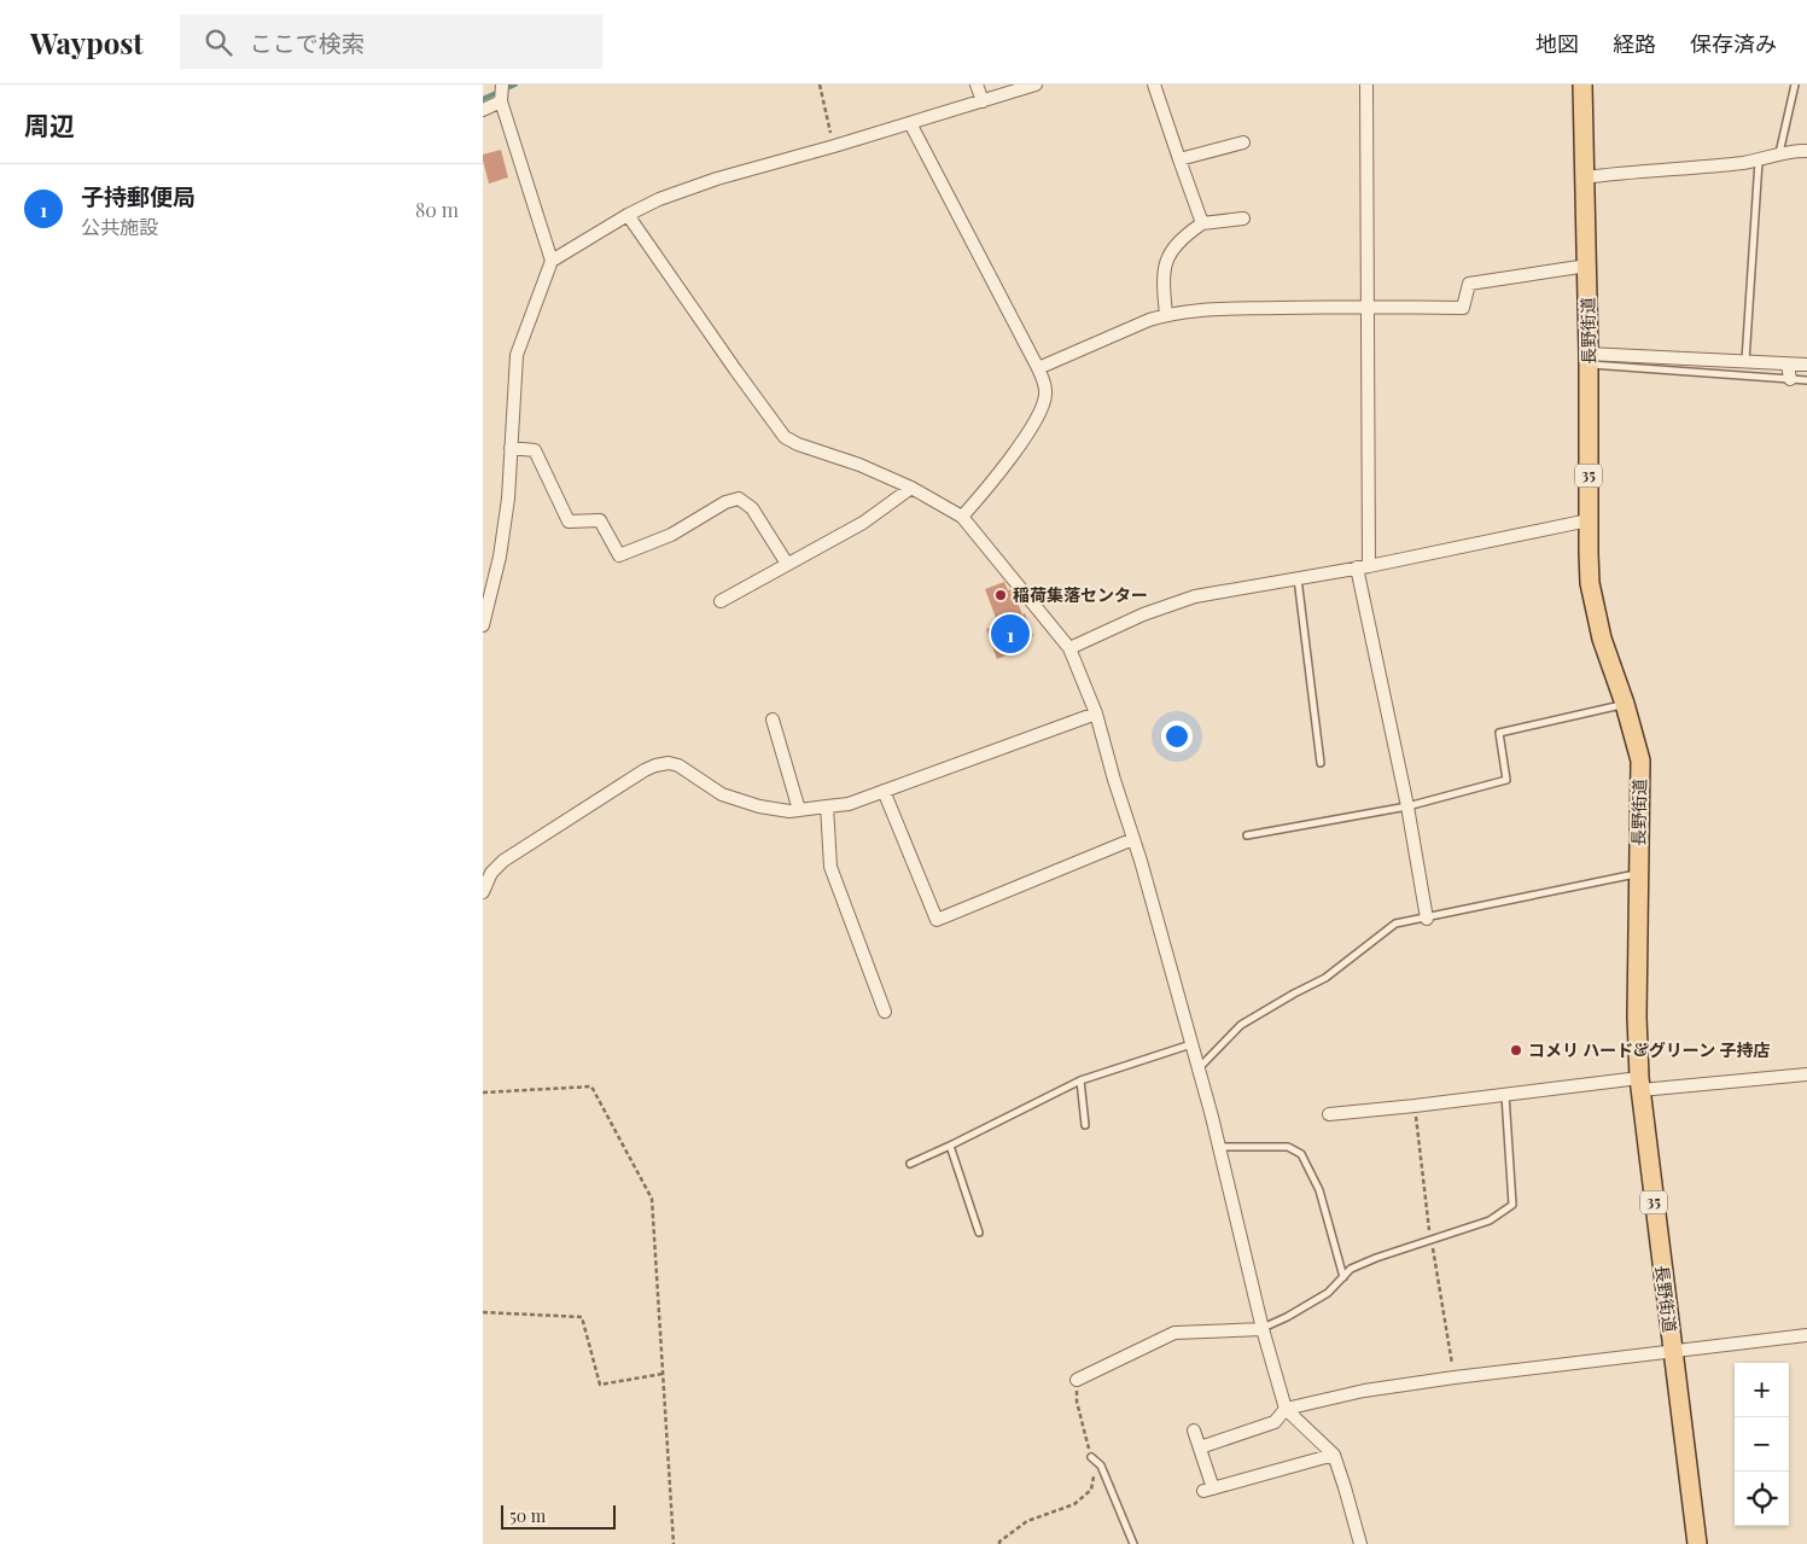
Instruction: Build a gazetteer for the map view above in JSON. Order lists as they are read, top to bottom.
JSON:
{
  "streets": {
    "main road": ["長野街道", "35"]
  },
  "places": ["稲荷集落センター", "コメリ ハード&グリーン 子持店"],
  "scale_bar": "50 m",
  "page": {
    "header": "Waypost",
    "search": "ここで検索",
    "nav": ["地図", "経路", "保存済み"],
    "heading": "周辺",
    "list": [
      {
        "mark": "1",
        "name": "子持郵便局",
        "note": "公共施設",
        "value": "80 m"
      }
    ],
    "pins": "1",
    "map_buttons": ["+", "−"],
    "scale": "50 m"
  }
}
